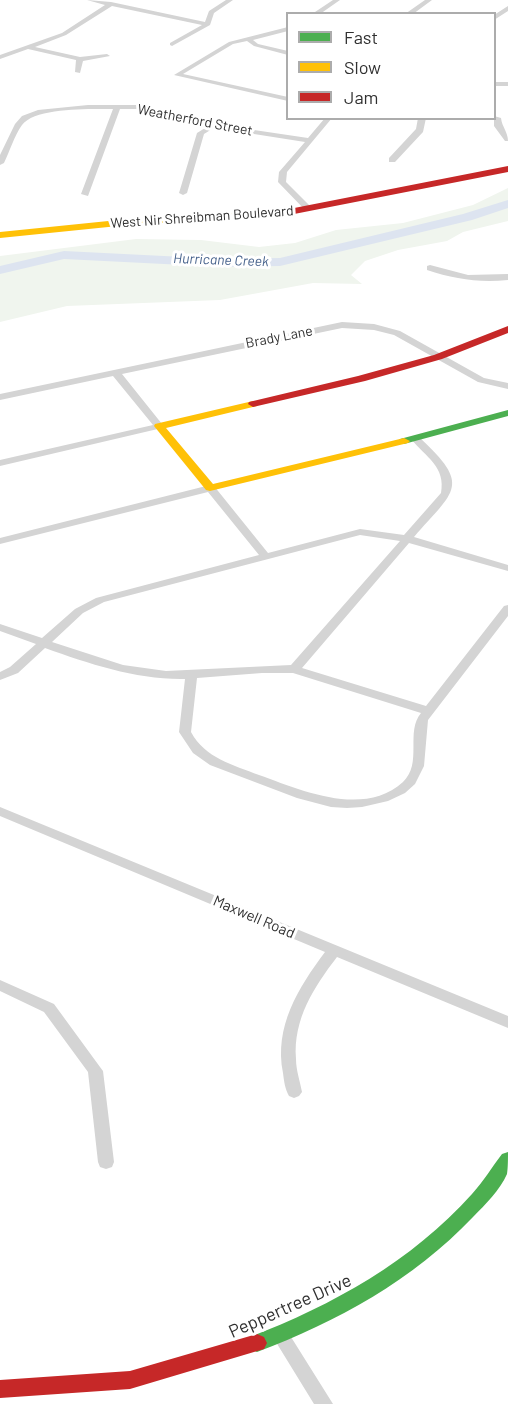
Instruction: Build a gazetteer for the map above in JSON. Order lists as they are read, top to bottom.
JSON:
{
  "streets": {
    "street": [
      "Weatherford Street",
      "West Nir Shreibman Boulevard",
      "Brady Lane",
      "Maxwell Road",
      "Peppertree Drive"
    ]
  },
  "water": ["Hurricane Creek"],
  "legend": ["Fast", "Slow", "Jam"]
}
